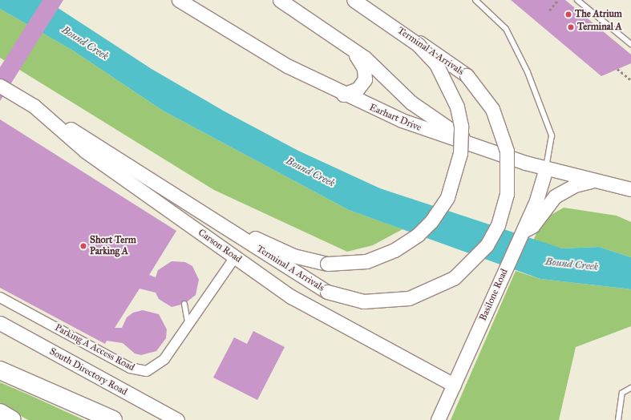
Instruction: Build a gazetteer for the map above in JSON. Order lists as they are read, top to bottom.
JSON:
{
  "streets": {
    "street": [
      "Terminal A Arrivals",
      "Earhart Drive",
      "Carson Road",
      "Basilone Road",
      "Parking A Access Road",
      "South Directory Road"
    ]
  },
  "crossings": [
    ["Earhart Drive", "Basilone Road"],
    ["Carson Road", "Basilone Road"],
    ["Carson Road", "Parking A Access Road"]
  ],
  "water": ["Bound Creek"],
  "places": ["The Atrium", "Terminal A", "Short Term Parking A"]
}
